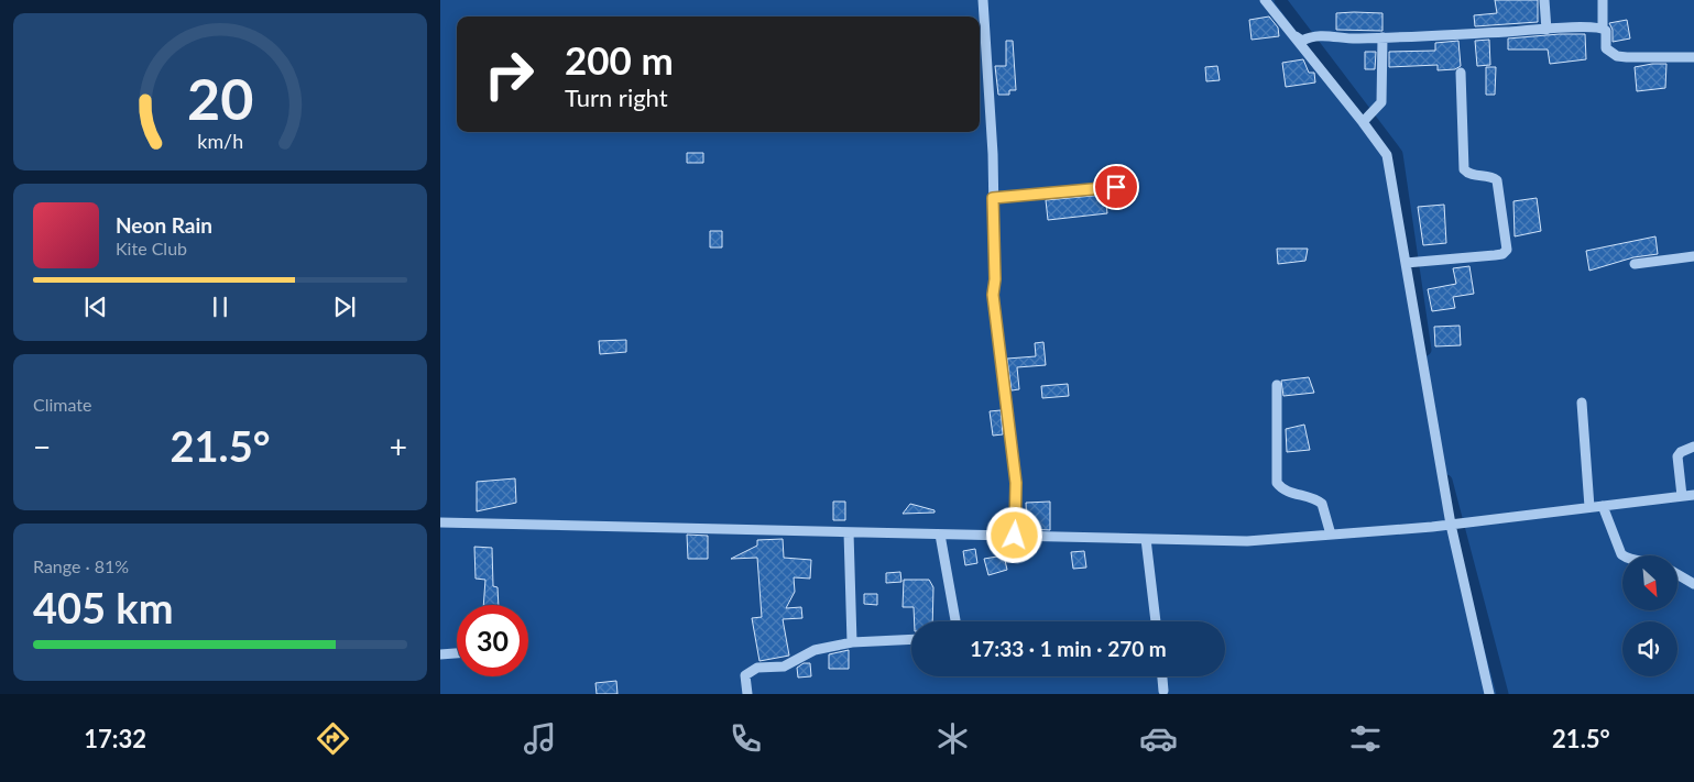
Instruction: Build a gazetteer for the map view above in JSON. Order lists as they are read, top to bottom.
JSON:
{
  "north": "bottom right",
  "page": {
    "turn": ["200 m", "Turn right"],
    "song": ["Neon Rain", "Kite Club"],
    "tile": [
      "Climate",
      ["Range · 81%", "405 km"]
    ],
    "heat": ["−", "21.5°", "+"],
    "limit": "30",
    "trip": "17:33 · 1 min · 270 m",
    "tabs": ["17:32", "21.5°"],
    "gauge": ["20", "km/h"]
  }
}
